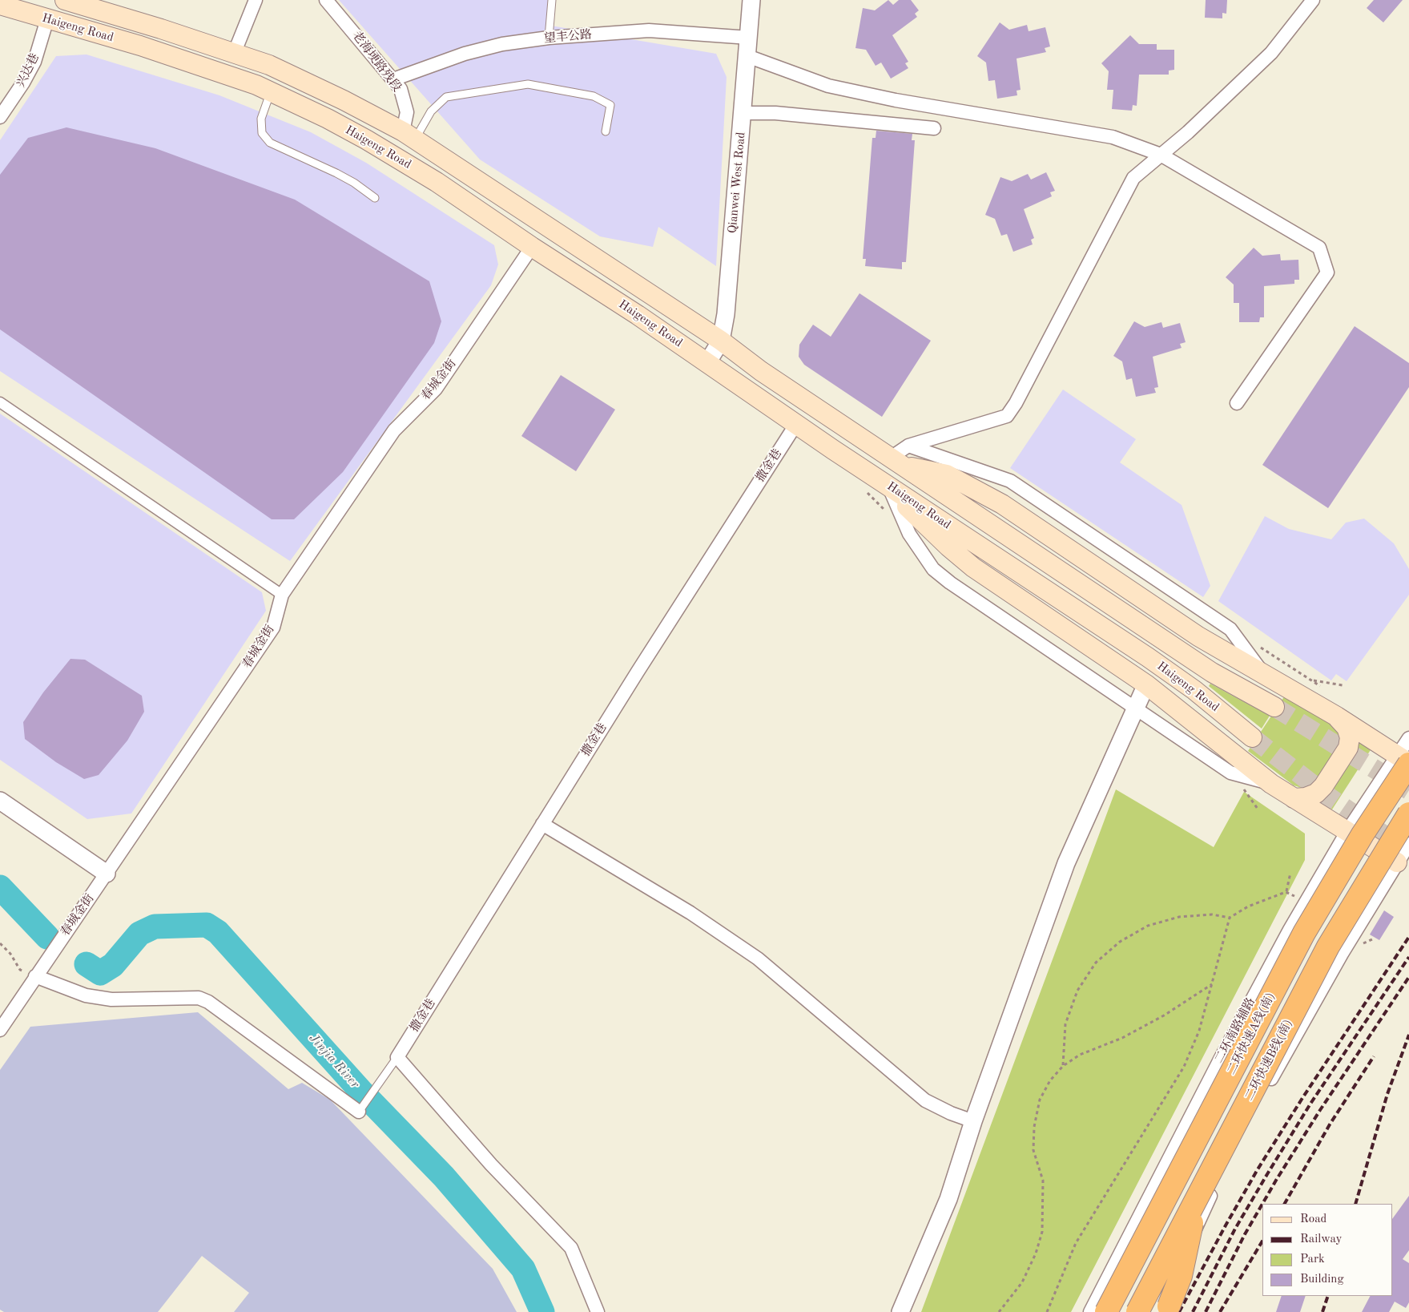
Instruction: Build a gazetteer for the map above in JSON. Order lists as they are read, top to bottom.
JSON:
{
  "streets": {
    "highway": ["二环快速A线(南)", "二环快速B线(南)"],
    "main road": ["Haigeng Road"],
    "street": [
      "望丰公路",
      "老海埂路残段",
      "兴达巷",
      "Qianwei West Road",
      "春城金街",
      "撒金巷",
      "二环南路辅路"
    ]
  },
  "crossings": [
    ["Haigeng Road", "老海埂路残段"],
    ["Haigeng Road", "兴达巷"],
    ["Haigeng Road", "Qianwei West Road"],
    ["Haigeng Road", "春城金街"],
    ["Haigeng Road", "撒金巷"],
    ["望丰公路", "老海埂路残段"],
    ["望丰公路", "Qianwei West Road"],
    ["二环南路辅路", "二环快速A线(南)"]
  ],
  "water": ["Jinjia River"],
  "legend": [
    "Road",
    "Railway",
    "Park",
    "Building"
  ]
}
